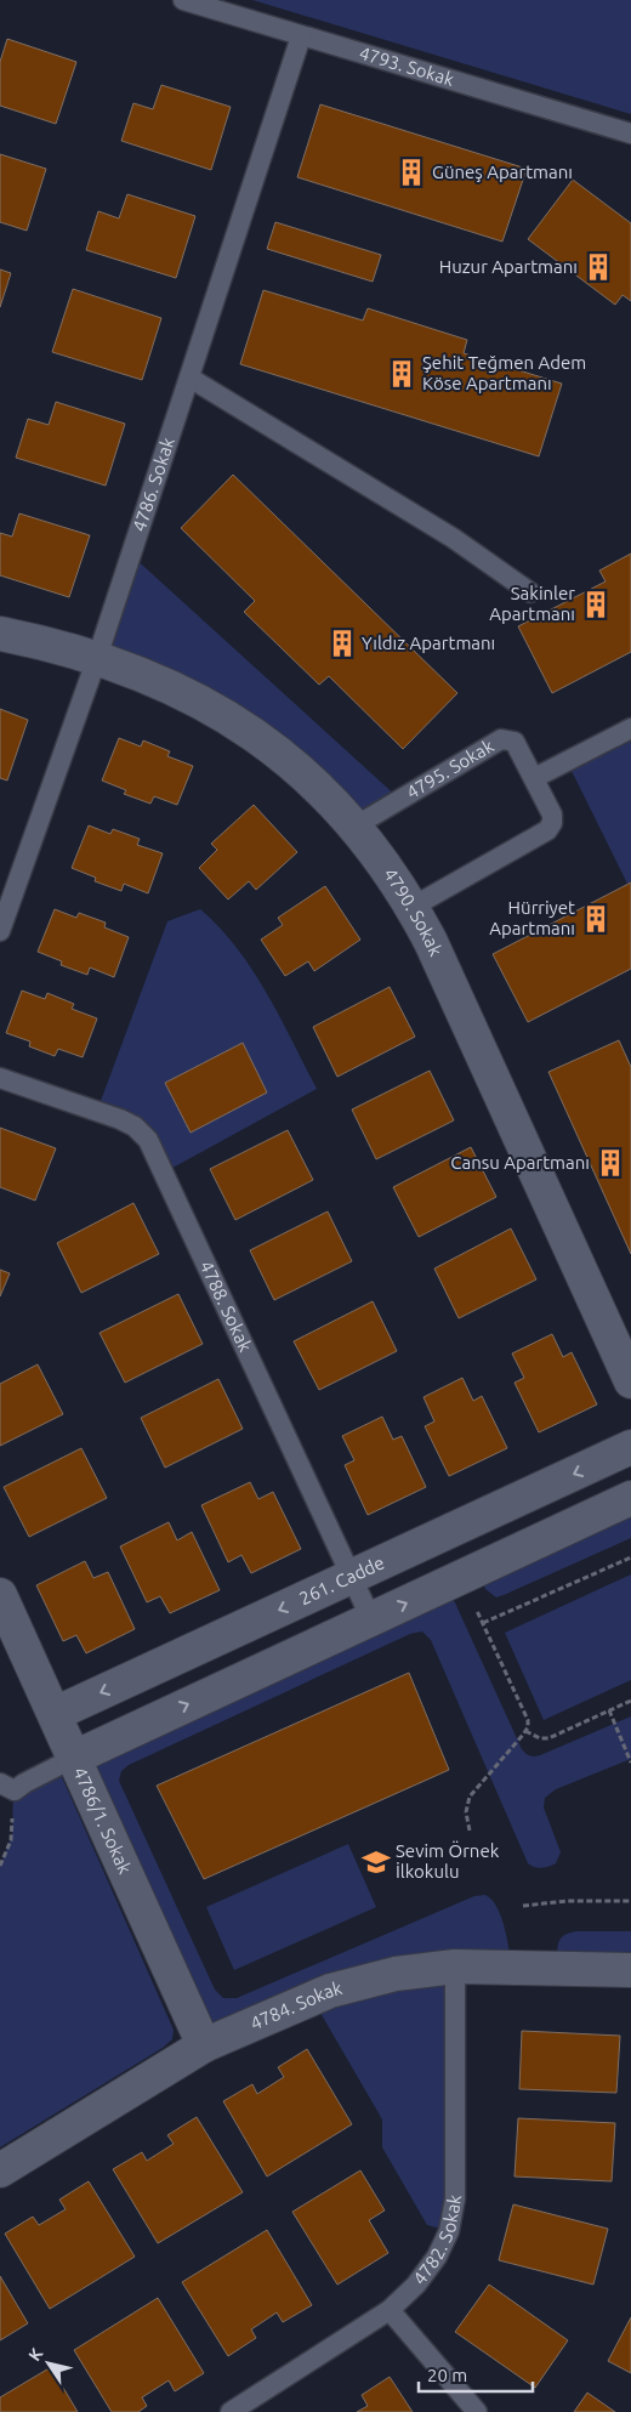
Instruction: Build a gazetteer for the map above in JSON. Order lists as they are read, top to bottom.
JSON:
{
  "streets": {
    "street": [
      "4790. Sokak",
      "261. Cadde",
      "4786/1. Sokak",
      "4784. Sokak"
    ],
    "lane": [
      "4793. Sokak",
      "4786. Sokak",
      "4795. Sokak",
      "4788. Sokak",
      "4782. Sokak"
    ]
  },
  "crossings": [
    ["4793. Sokak", "4786. Sokak"],
    ["4786. Sokak", "4790. Sokak"],
    ["4795. Sokak", "4790. Sokak"],
    ["4788. Sokak", "261. Cadde"],
    ["261. Cadde", "4786/1. Sokak"],
    ["4786/1. Sokak", "4784. Sokak"],
    ["4784. Sokak", "4782. Sokak"]
  ],
  "places": {
    "building": [
      "Güneş Apartmanı",
      "Huzur Apartmanı",
      "Şehit Teğmen Adem Köse Apartmanı",
      "Sakinler Apartmanı",
      "Yıldız Apartmanı",
      "Hürriyet Apartmanı",
      "Cansu Apartmanı"
    ],
    "school or university": ["Sevim Örnek İlkokulu"]
  },
  "scale_bar": "20 m",
  "north": "top left"
}
